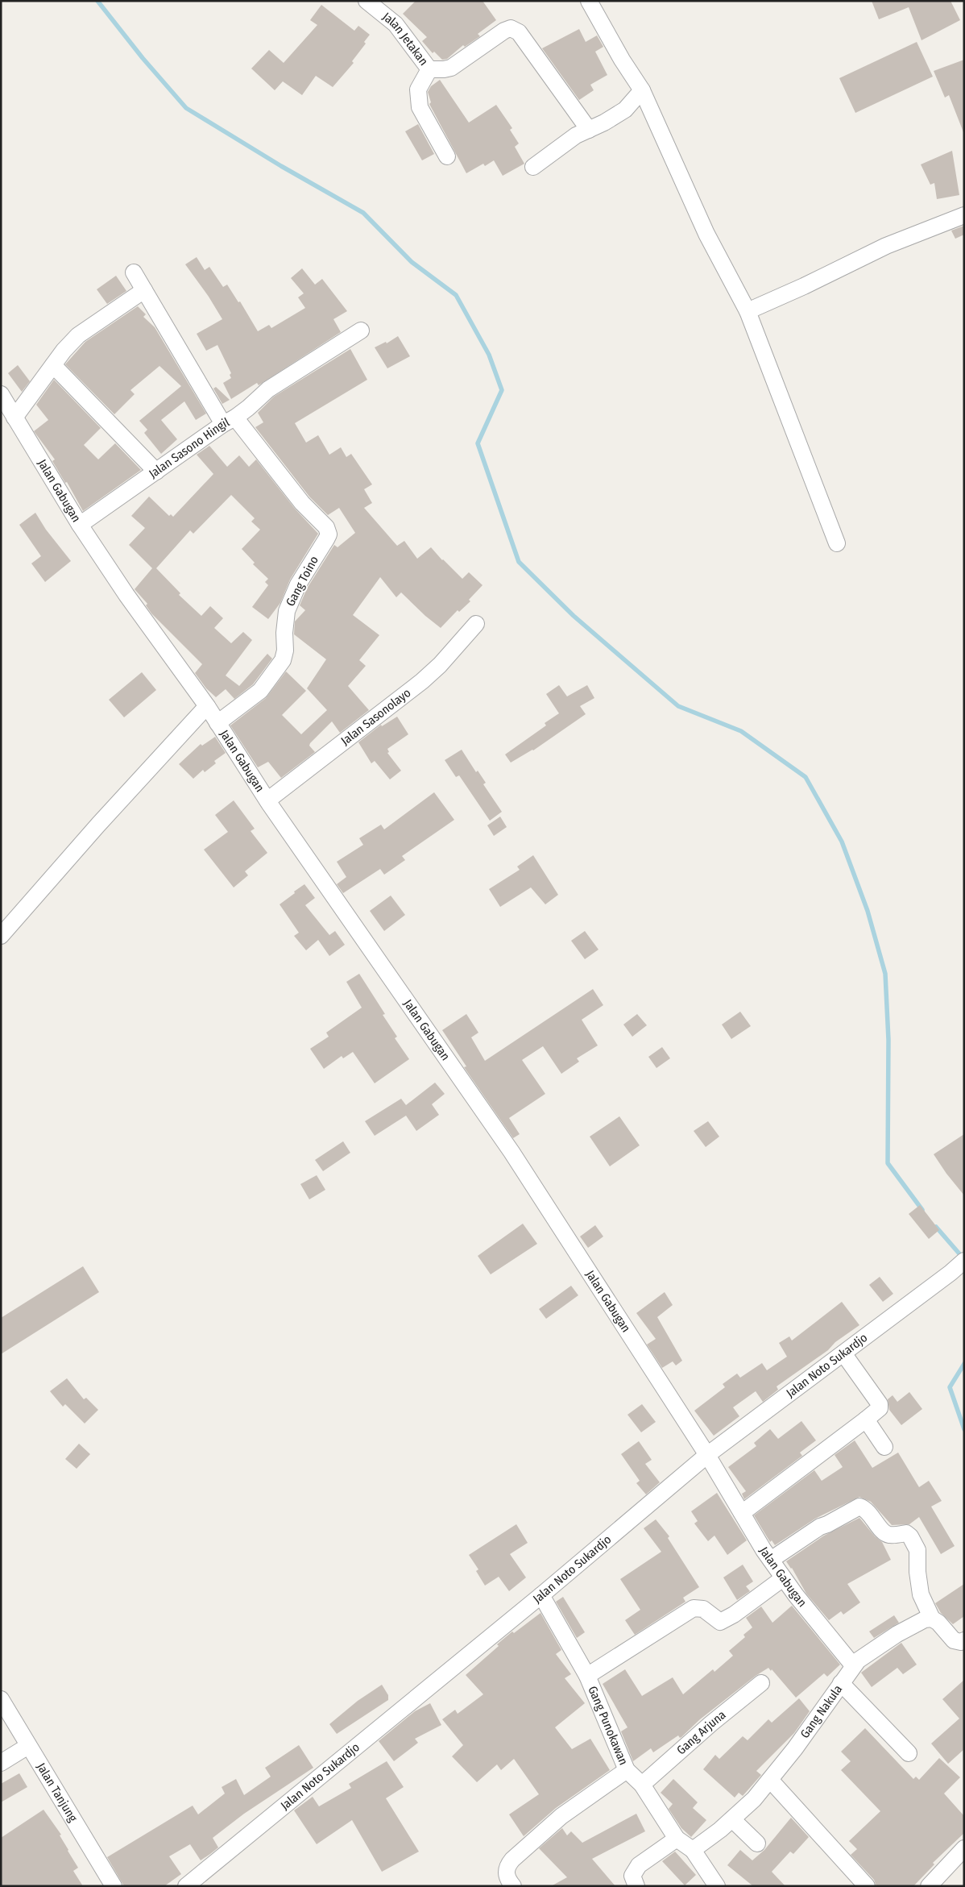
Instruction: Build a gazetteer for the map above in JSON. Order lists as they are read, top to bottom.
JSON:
{
  "streets": {
    "street": [
      "Jalan Jetakan",
      "Jalan Sasono Hingil",
      "Jalan Gabugan",
      "Gang Toino",
      "Jalan Sasonolayo",
      "Jalan Noto Sukardjo",
      "Gang Nakula",
      "Gang Punokawan",
      "Gang Arjuna",
      "Jalan Tanjung"
    ]
  },
  "crossings": [
    ["Jalan Sasono Hingil", "Jalan Gabugan"],
    ["Jalan Sasono Hingil", "Gang Toino"],
    ["Jalan Gabugan", "Gang Toino"],
    ["Jalan Gabugan", "Jalan Sasonolayo"],
    ["Jalan Gabugan", "Jalan Noto Sukardjo"],
    ["Jalan Gabugan", "Gang Nakula"],
    ["Jalan Noto Sukardjo", "Gang Punokawan"],
    ["Gang Nakula", "Gang Punokawan"],
    ["Gang Punokawan", "Gang Arjuna"]
  ]
}
